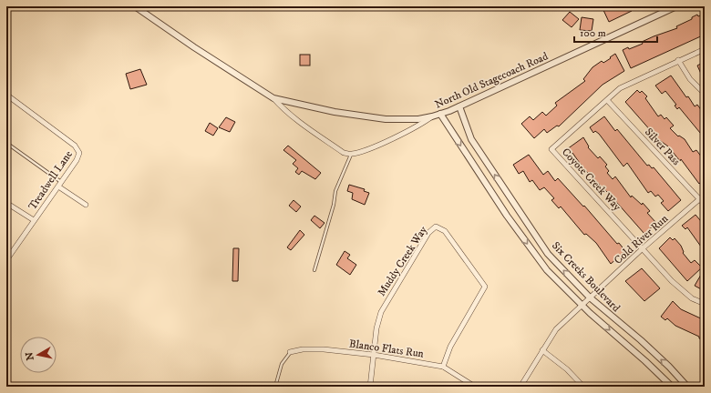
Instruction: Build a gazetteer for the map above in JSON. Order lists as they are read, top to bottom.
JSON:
{
  "streets": {
    "street": [
      "North Old Stagecoach Road",
      "Silver Pass",
      "Coyote Creek Way",
      "Treadwell Lane",
      "Cold River Run",
      "Muddy Creek Way",
      "Six Creeks Boulevard",
      "Blanco Flats Run"
    ]
  },
  "crossings": [
    ["North Old Stagecoach Road", "Six Creeks Boulevard"],
    ["Silver Pass", "Coyote Creek Way"],
    ["Silver Pass", "Cold River Run"],
    ["Coyote Creek Way", "Cold River Run"],
    ["Cold River Run", "Six Creeks Boulevard"],
    ["Muddy Creek Way", "Blanco Flats Run"]
  ],
  "scale_bar": "100 m",
  "north": "left"
}
